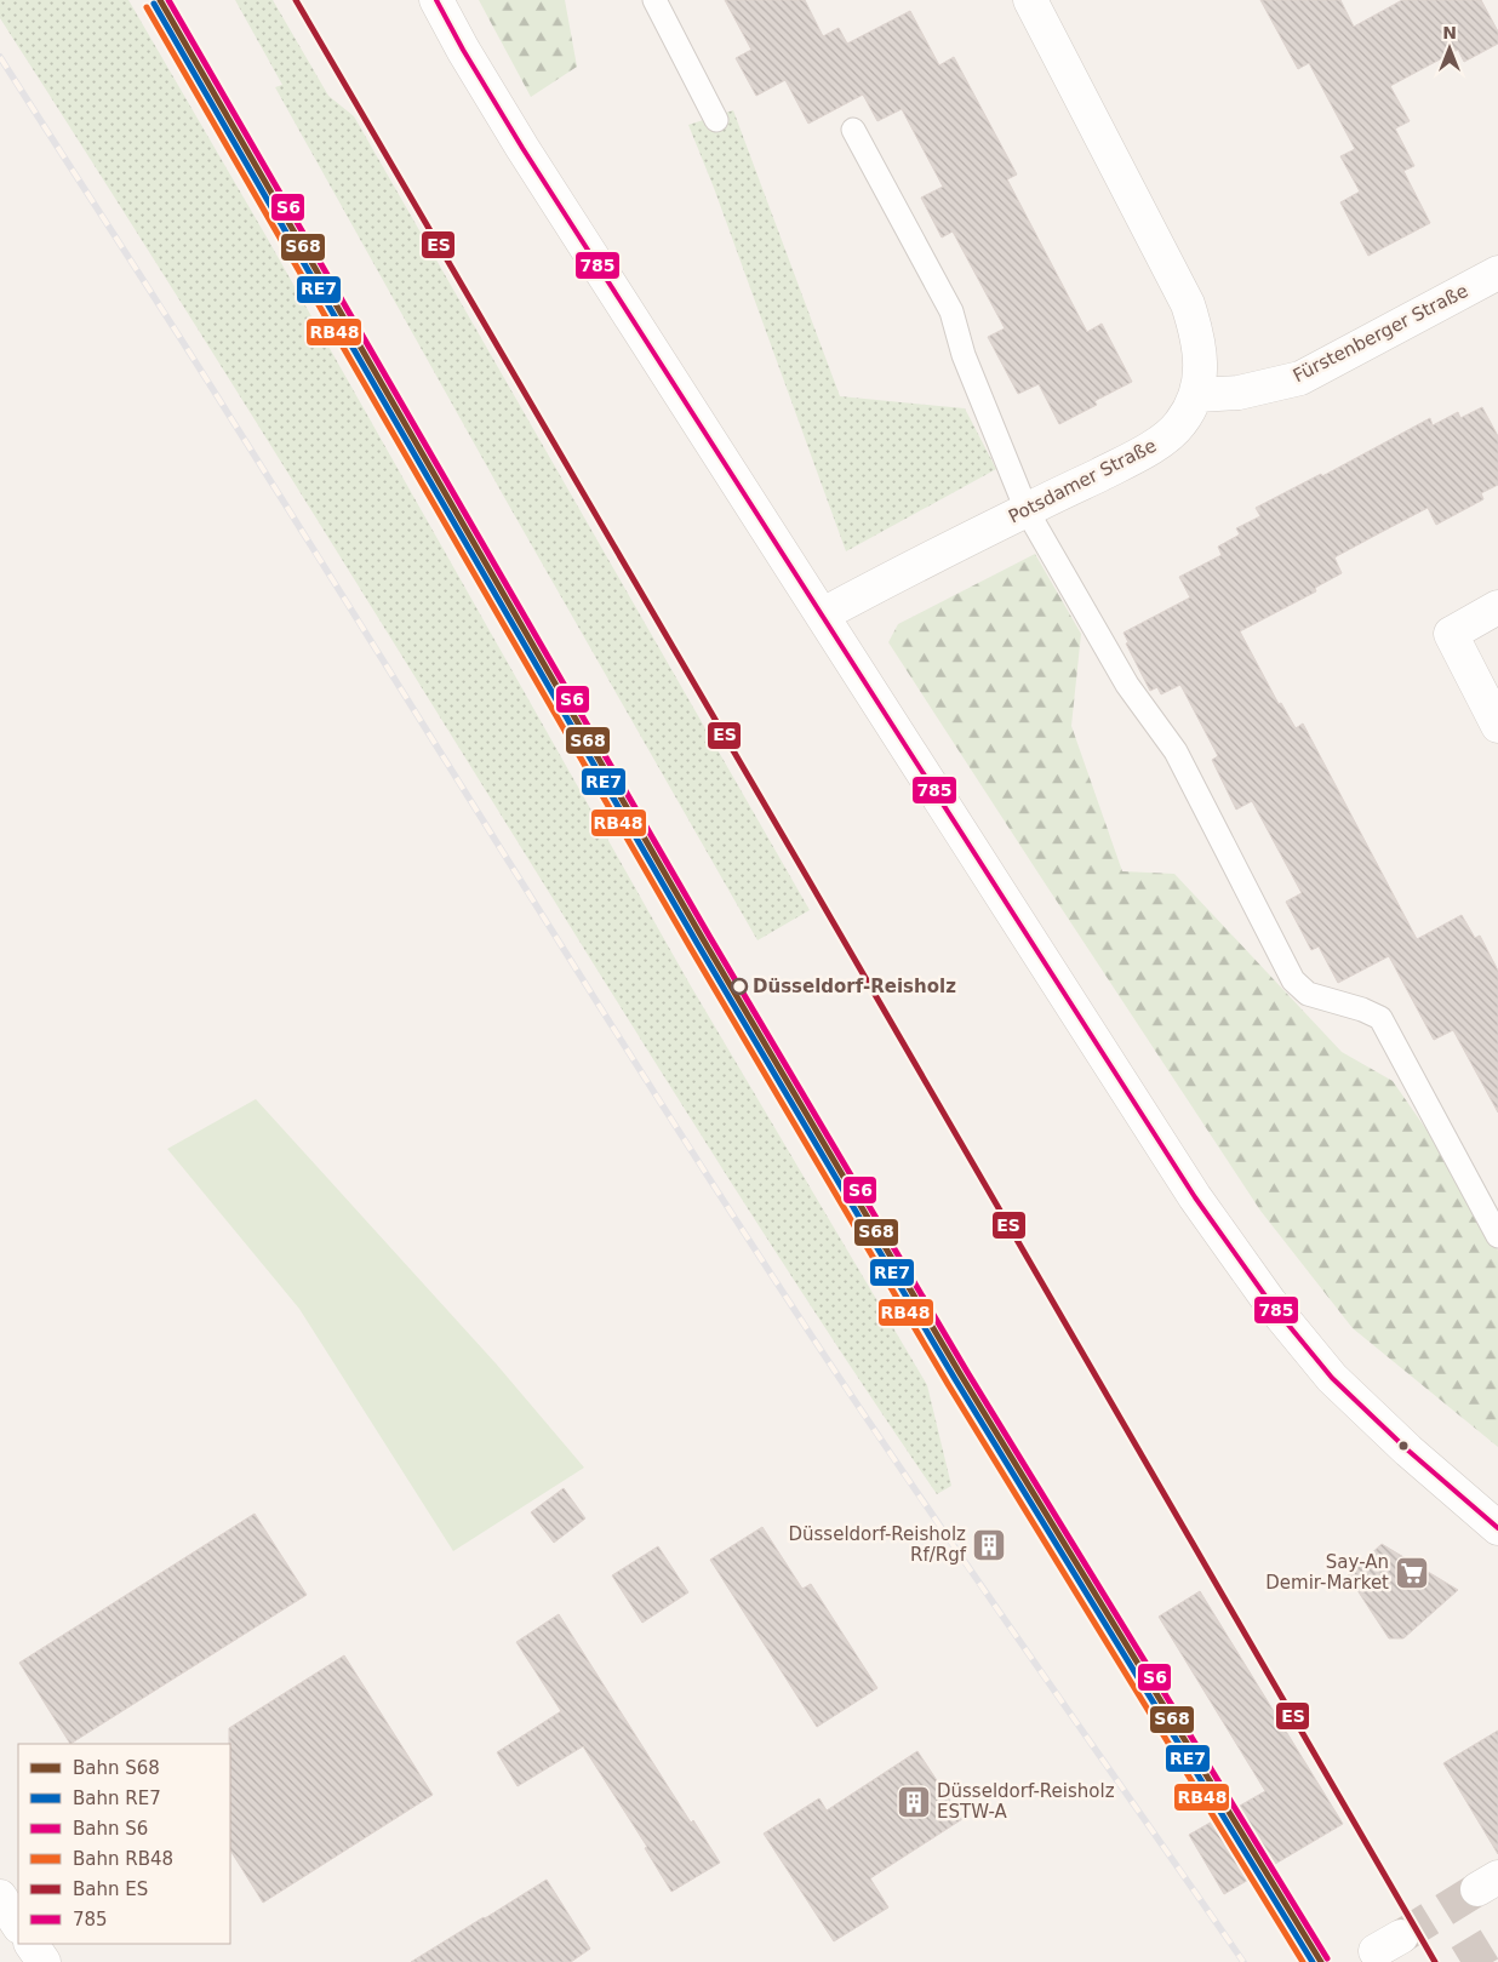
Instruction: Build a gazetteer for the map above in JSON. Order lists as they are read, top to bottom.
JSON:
{
  "streets": {
    "street": ["Fürstenberger Straße", "Potsdamer Straße"]
  },
  "crossings": [
    ["Fürstenberger Straße", "Potsdamer Straße"]
  ],
  "places": {
    "other": ["Düsseldorf-Reisholz"],
    "building": ["Düsseldorf-Reisholz Rf/Rgf", "Düsseldorf-Reisholz ESTW-A"],
    "supermarket": ["Say-An Demir-Market"]
  },
  "lines": [
    "rail line S68",
    "rail line S6",
    "rail line ES",
    "transit line 785",
    "rail line RE7",
    "rail line RB48"
  ],
  "legend": [
    "Bahn S68",
    "Bahn RE7",
    "Bahn S6",
    "Bahn RB48",
    "Bahn ES",
    "785"
  ],
  "north": "top"
}
